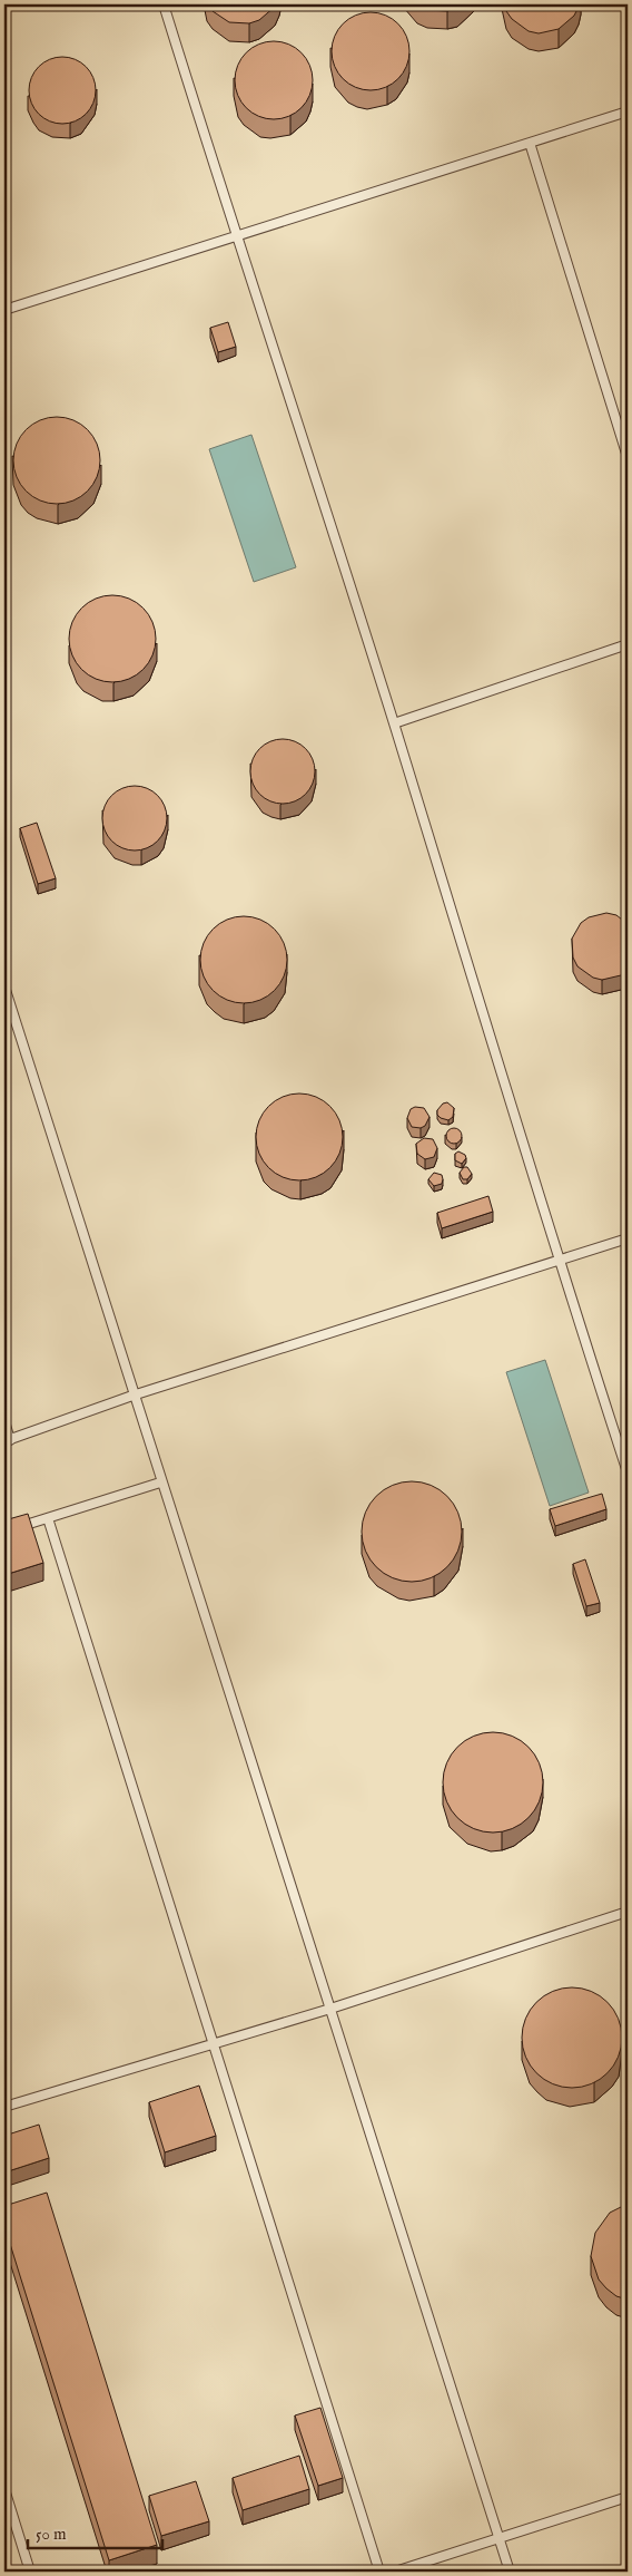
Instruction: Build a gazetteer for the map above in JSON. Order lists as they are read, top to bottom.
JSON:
{
  "scale_bar": "50 m"
}
